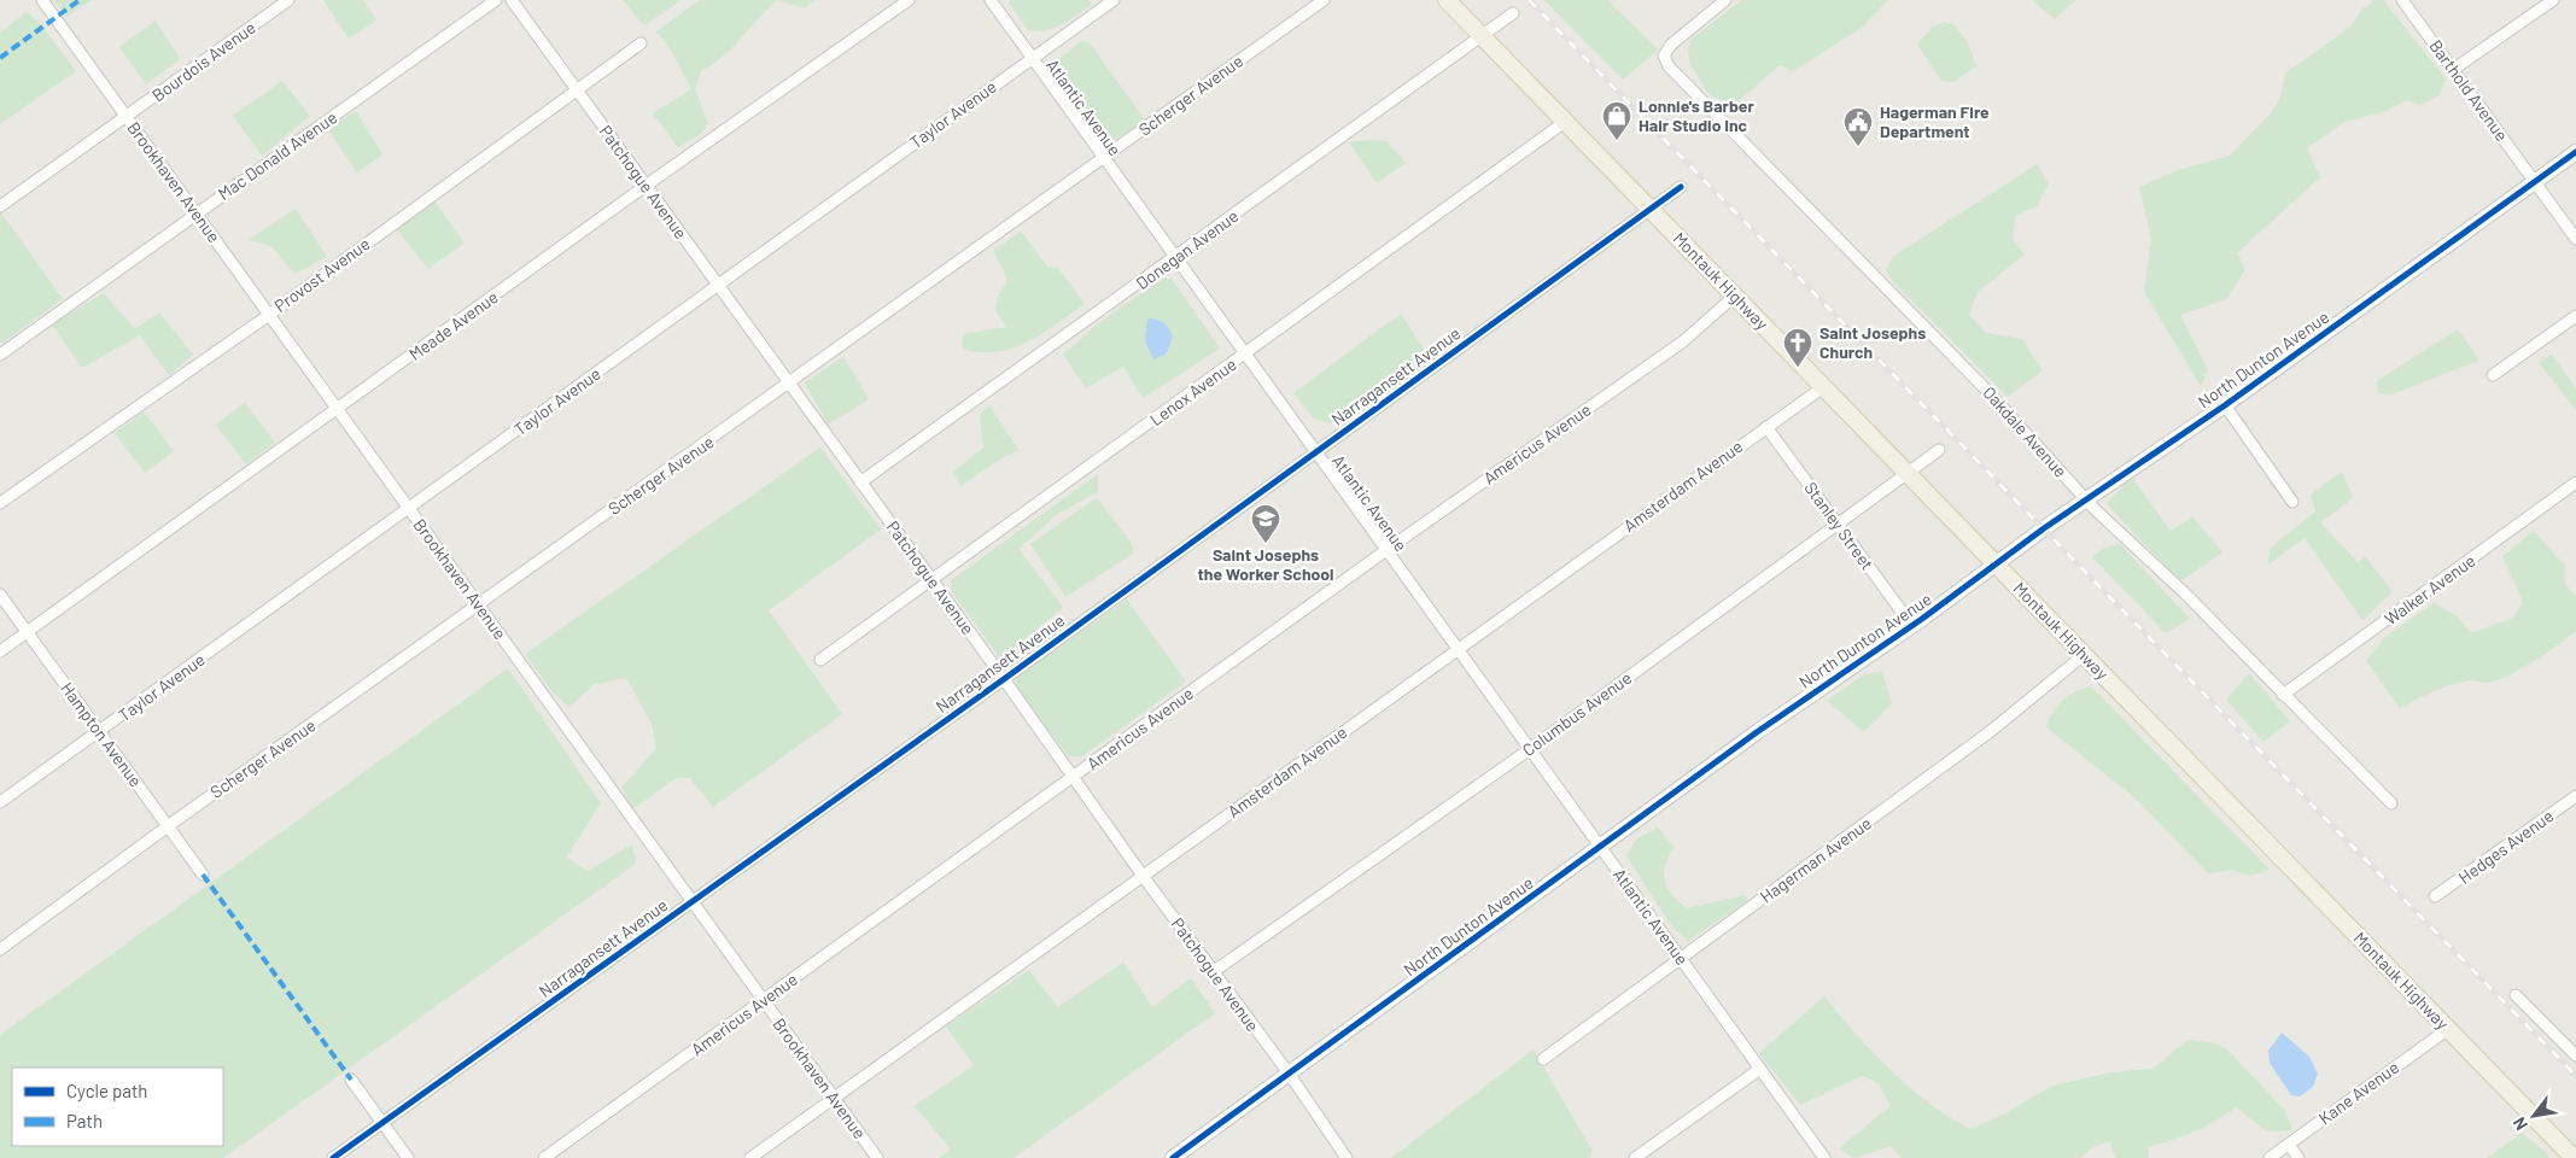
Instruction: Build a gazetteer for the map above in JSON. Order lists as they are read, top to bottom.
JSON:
{
  "streets": {
    "main road": ["Montauk Highway"],
    "street": [
      "Bourdois Avenue",
      "Barthold Avenue",
      "Scherger Avenue",
      "Atlantic Avenue",
      "Taylor Avenue",
      "Mac Donald Avenue",
      "Brookhaven Avenue",
      "Patchogue Avenue",
      "Donegan Avenue",
      "Provost Avenue",
      "Meade Avenue",
      "North Dunton Avenue",
      "Narragansett Avenue",
      "Lenox Avenue",
      "Oakdale Avenue",
      "Americus Avenue",
      "Amsterdam Avenue",
      "Stanley Street",
      "Walker Avenue",
      "Columbus Avenue",
      "Hampton Avenue",
      "Hedges Avenue",
      "Hagerman Avenue",
      "Kane Avenue"
    ]
  },
  "crossings": [
    ["Bourdois Avenue", "Brookhaven Avenue"],
    ["Barthold Avenue", "North Dunton Avenue"],
    ["Scherger Avenue", "Atlantic Avenue"],
    ["Scherger Avenue", "Brookhaven Avenue"],
    ["Scherger Avenue", "Patchogue Avenue"],
    ["Scherger Avenue", "Hampton Avenue"],
    ["Atlantic Avenue", "Taylor Avenue"],
    ["Atlantic Avenue", "Donegan Avenue"],
    ["Atlantic Avenue", "North Dunton Avenue"],
    ["Atlantic Avenue", "Narragansett Avenue"],
    ["Atlantic Avenue", "Lenox Avenue"],
    ["Atlantic Avenue", "Americus Avenue"],
    ["Atlantic Avenue", "Amsterdam Avenue"],
    ["Atlantic Avenue", "Columbus Avenue"],
    ["Atlantic Avenue", "Hagerman Avenue"],
    ["Taylor Avenue", "Brookhaven Avenue"],
    ["Taylor Avenue", "Patchogue Avenue"],
    ["Taylor Avenue", "Hampton Avenue"],
    ["Mac Donald Avenue", "Brookhaven Avenue"],
    ["Brookhaven Avenue", "Provost Avenue"],
    ["Brookhaven Avenue", "Meade Avenue"],
    ["Brookhaven Avenue", "Narragansett Avenue"],
    ["Brookhaven Avenue", "Americus Avenue"],
    ["Brookhaven Avenue", "Amsterdam Avenue"],
    ["Patchogue Avenue", "Donegan Avenue"],
    ["Patchogue Avenue", "Provost Avenue"],
    ["Patchogue Avenue", "Meade Avenue"],
    ["Patchogue Avenue", "North Dunton Avenue"],
    ["Patchogue Avenue", "Narragansett Avenue"],
    ["Patchogue Avenue", "Lenox Avenue"],
    ["Patchogue Avenue", "Americus Avenue"],
    ["Patchogue Avenue", "Amsterdam Avenue"],
    ["Patchogue Avenue", "Columbus Avenue"],
    ["Donegan Avenue", "Montauk Highway"],
    ["Montauk Highway", "North Dunton Avenue"],
    ["Montauk Highway", "Narragansett Avenue"],
    ["Montauk Highway", "Lenox Avenue"],
    ["Montauk Highway", "Americus Avenue"],
    ["Montauk Highway", "Amsterdam Avenue"],
    ["Montauk Highway", "Columbus Avenue"],
    ["Montauk Highway", "Hagerman Avenue"],
    ["Montauk Highway", "Kane Avenue"],
    ["Meade Avenue", "Hampton Avenue"],
    ["North Dunton Avenue", "Oakdale Avenue"],
    ["North Dunton Avenue", "Stanley Street"],
    ["Oakdale Avenue", "Walker Avenue"],
    ["Amsterdam Avenue", "Stanley Street"],
    ["Stanley Street", "Columbus Avenue"]
  ],
  "places": {
    "shop": ["Lonnie's Barber Hair Studio Inc"],
    "public building": ["Hagerman Fire Department"],
    "church": ["Saint Josephs Church"],
    "school or university": ["Saint Josephs the Worker School"]
  },
  "legend": ["Cycle path", "Path"],
  "north": "bottom left"
}
